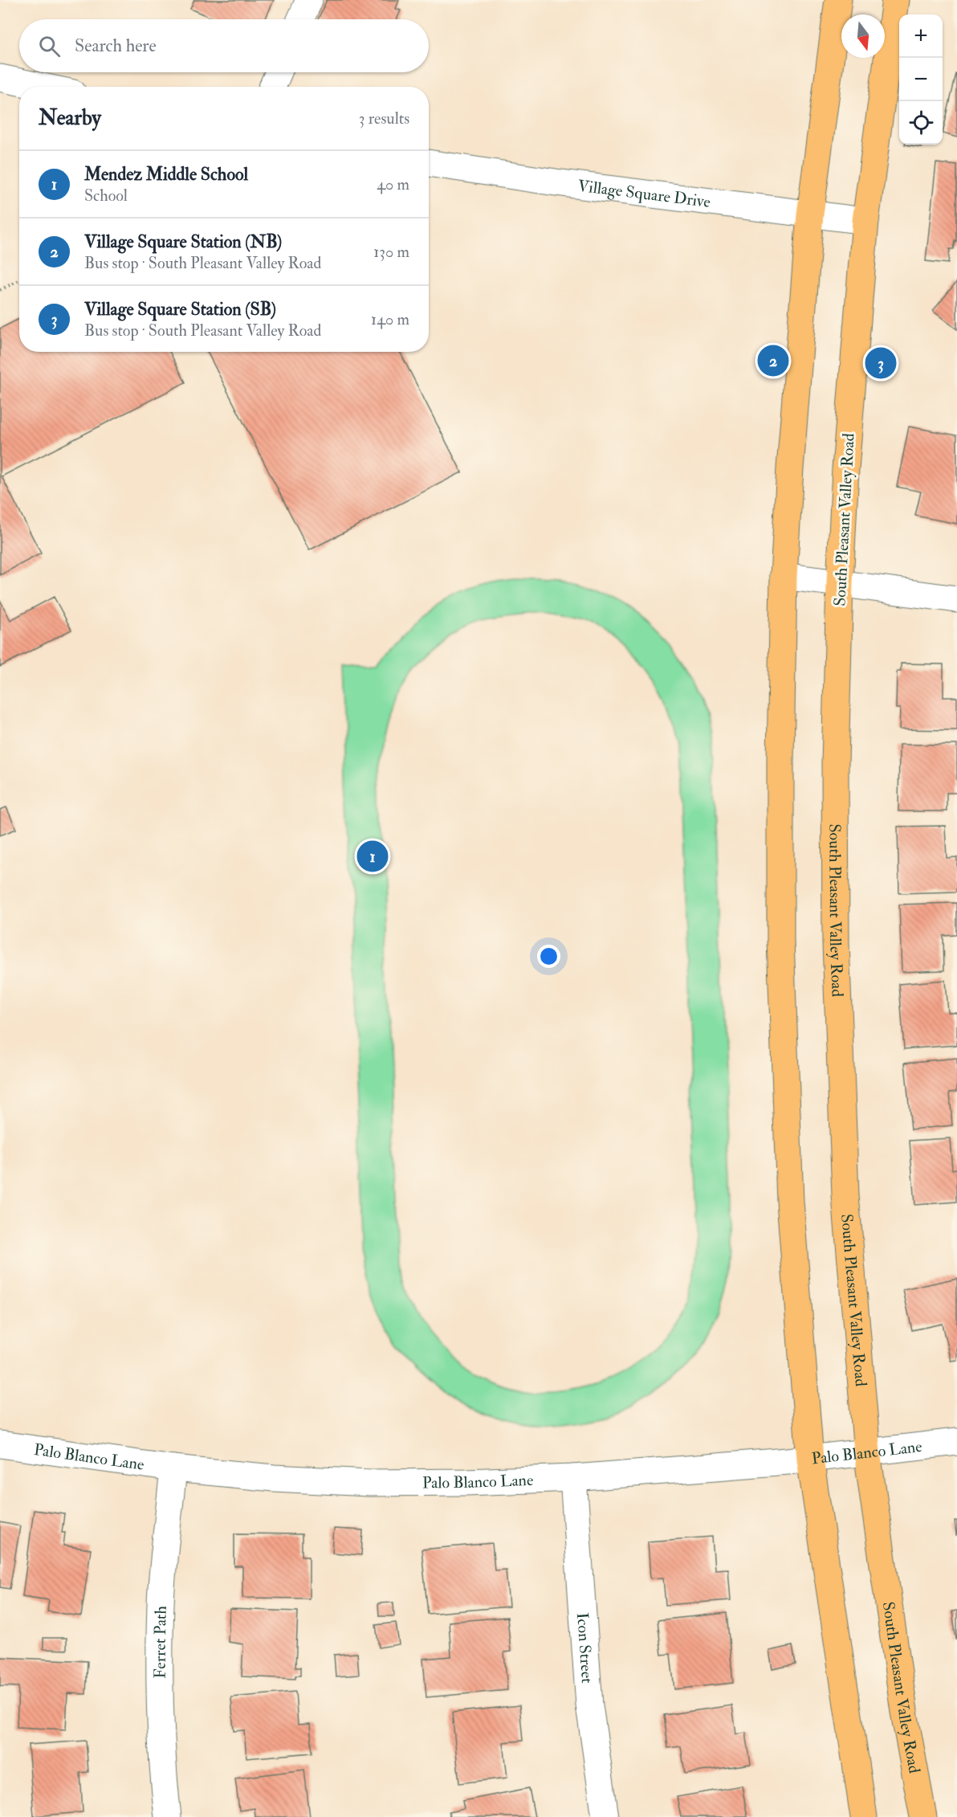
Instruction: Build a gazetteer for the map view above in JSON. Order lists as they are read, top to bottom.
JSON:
{
  "streets": {
    "main road": ["South Pleasant Valley Road"],
    "street": [
      "Village Square Drive",
      "Palo Blanco Lane",
      "Ferret Path",
      "Icon Street"
    ]
  },
  "crossings": [
    ["Village Square Drive", "South Pleasant Valley Road"],
    ["South Pleasant Valley Road", "Palo Blanco Lane"],
    ["Palo Blanco Lane", "Ferret Path"],
    ["Palo Blanco Lane", "Icon Street"]
  ],
  "north": "bottom",
  "page": {
    "map_buttons": ["+", "−"],
    "search": "Search here",
    "heading": ["Nearby", "3 results"],
    "list": [
      {
        "mark": "1",
        "name": "Mendez Middle School",
        "note": "School",
        "value": "40 m"
      },
      {
        "mark": "2",
        "name": "Village Square Station (NB)",
        "note": "Bus stop · South Pleasant Valley Road",
        "value": "130 m"
      },
      {
        "mark": "3",
        "name": "Village Square Station (SB)",
        "note": "Bus stop · South Pleasant Valley Road",
        "value": "140 m"
      }
    ],
    "pins": ["2", "3", "1"]
  }
}
